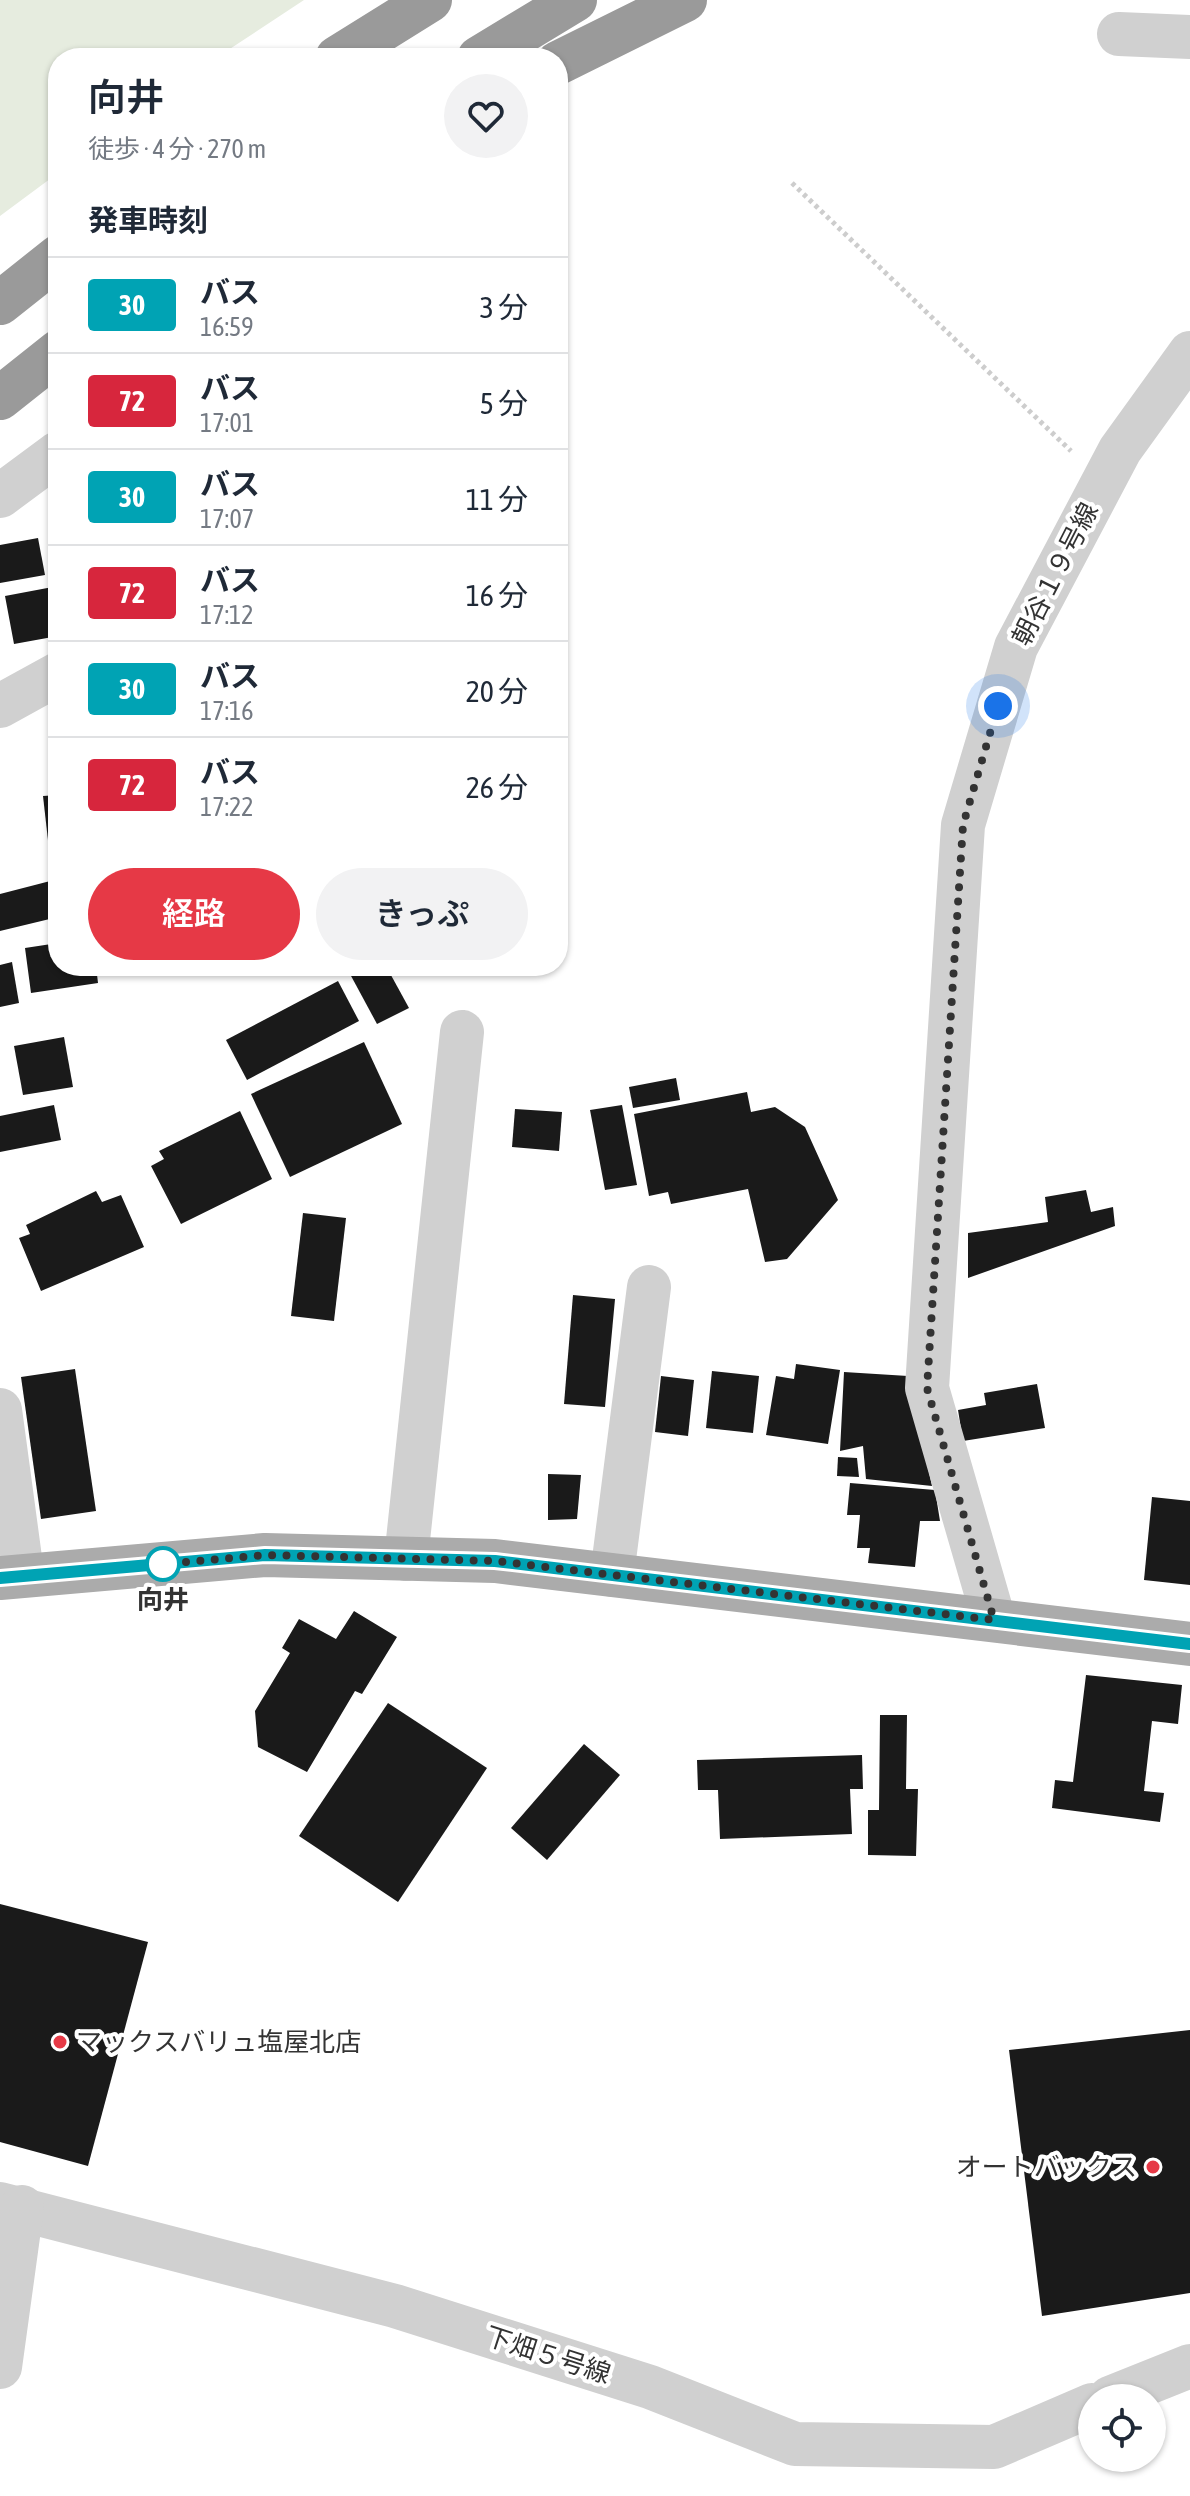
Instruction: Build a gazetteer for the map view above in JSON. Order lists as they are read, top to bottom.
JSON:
{
  "streets": {
    "street": ["朝谷１９号線", "下畑５号線"]
  },
  "places": ["向井", "マックスバリュ塩屋北店", "オートバックス"],
  "lines": ["bus line 30"],
  "page": {
    "heading": [
      ["向井", "徒歩 · 4 分 · 270 m"],
      "発車時刻"
    ],
    "list": [
      {
        "mark": "30",
        "name": "バス",
        "note": "16:59",
        "value": "3 分"
      },
      {
        "mark": "72",
        "name": "バス",
        "note": "17:01",
        "value": "5 分"
      },
      {
        "mark": "30",
        "name": "バス",
        "note": "17:07",
        "value": "11 分"
      },
      {
        "mark": "72",
        "name": "バス",
        "note": "17:12",
        "value": "16 分"
      },
      {
        "mark": "30",
        "name": "バス",
        "note": "17:16",
        "value": "20 分"
      },
      {
        "mark": "72",
        "name": "バス",
        "note": "17:22",
        "value": "26 分"
      }
    ],
    "buttons": ["経路", "きっぷ"]
  }
}
